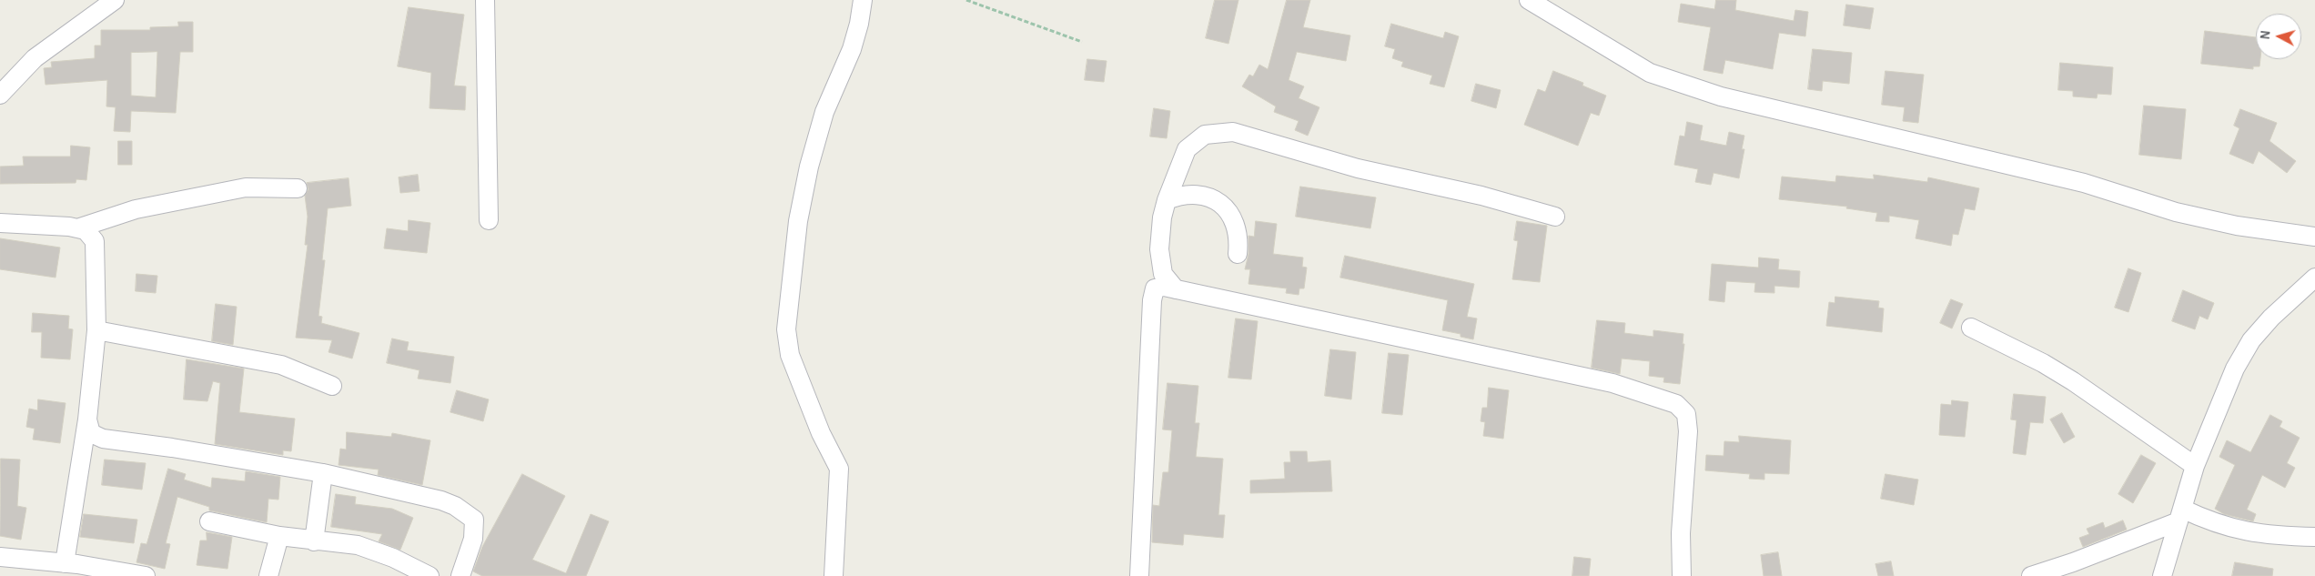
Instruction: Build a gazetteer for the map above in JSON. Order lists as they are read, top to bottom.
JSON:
{
  "north": "left"
}
